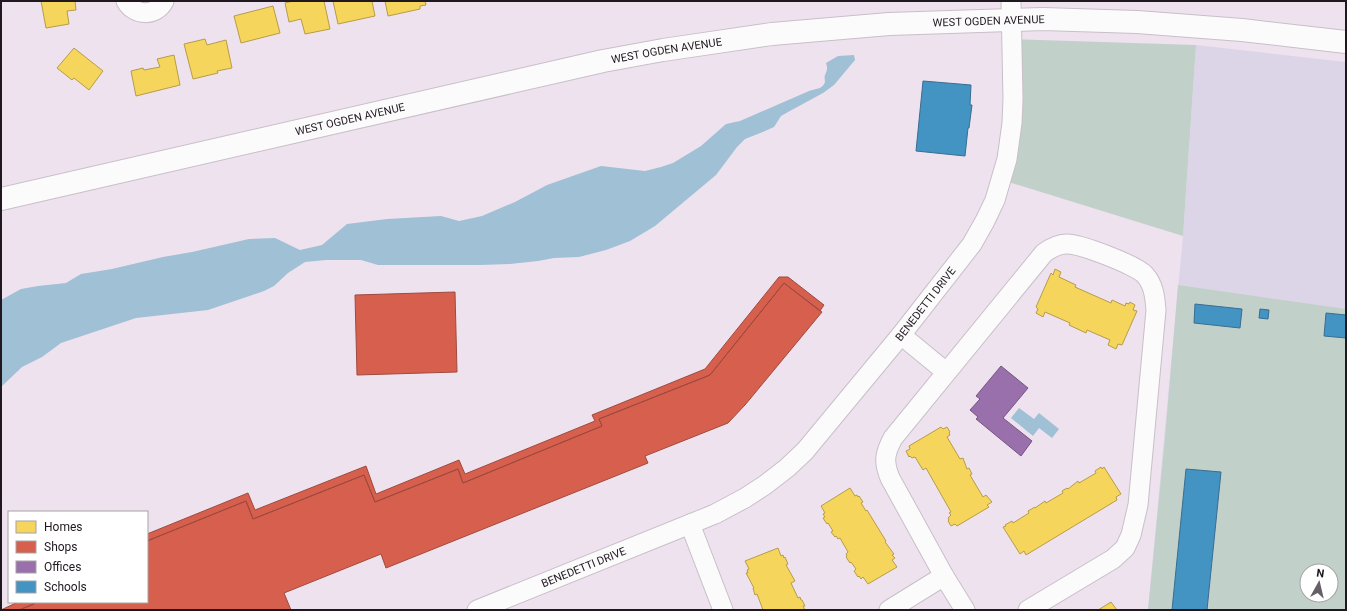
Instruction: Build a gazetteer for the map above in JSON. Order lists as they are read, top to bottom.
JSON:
{
  "streets": {
    "main road": ["WEST OGDEN AVENUE"],
    "street": ["BENEDETTI DRIVE"]
  },
  "crossings": [
    ["WEST OGDEN AVENUE", "BENEDETTI DRIVE"]
  ],
  "legend": [
    "Homes",
    "Shops",
    "Offices",
    "Schools"
  ],
  "north": "top"
}
